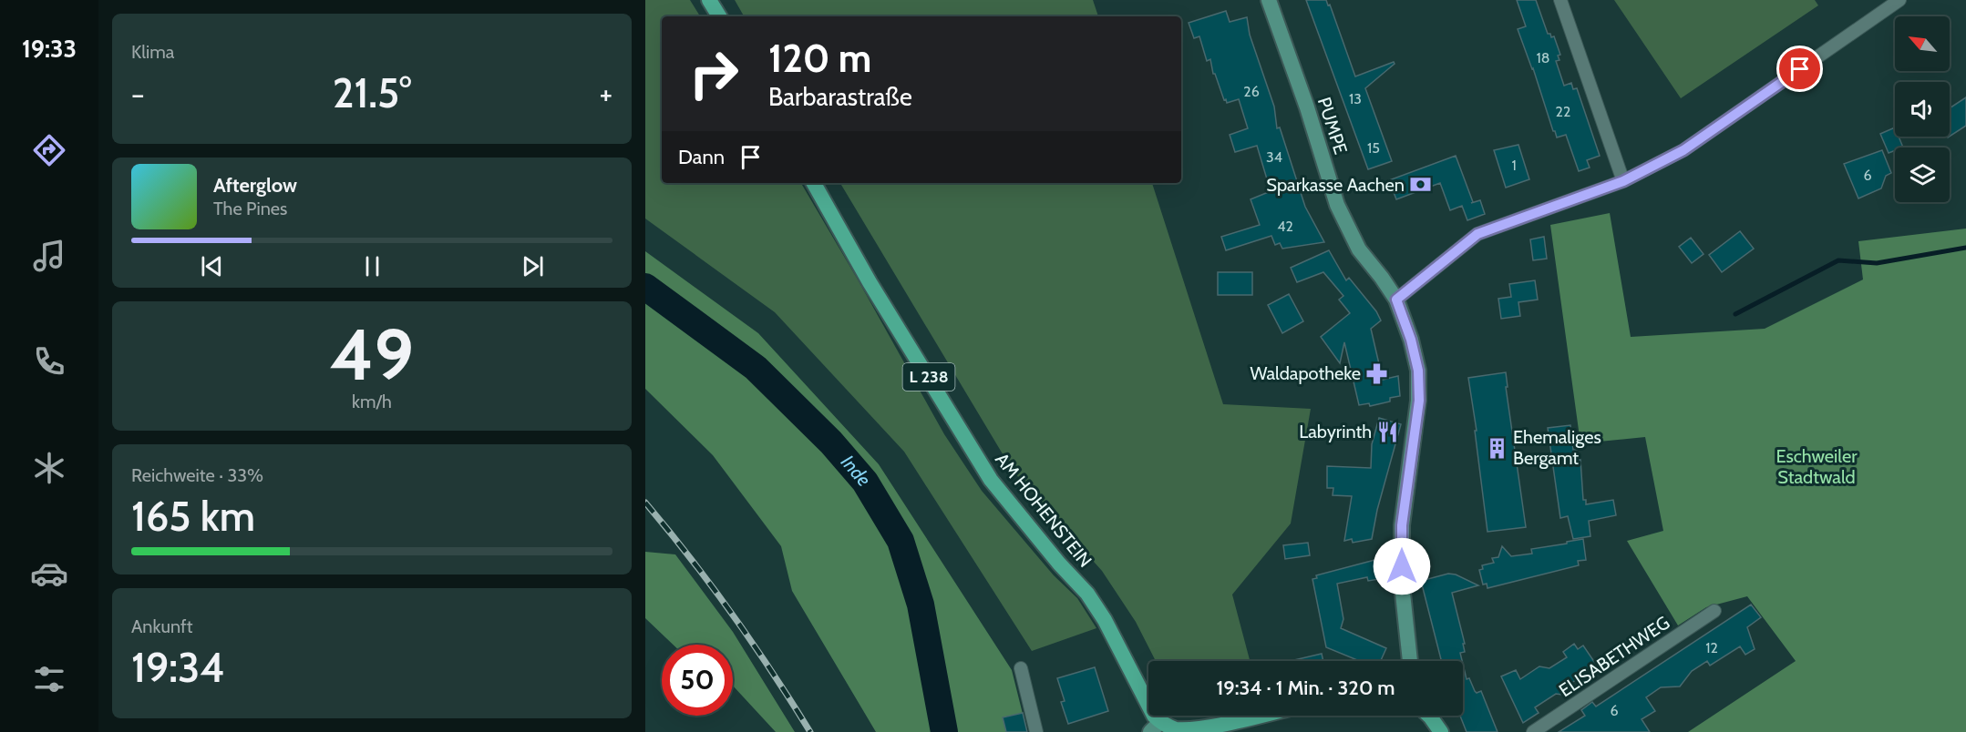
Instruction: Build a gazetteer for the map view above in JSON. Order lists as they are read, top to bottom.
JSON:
{
  "streets": {
    "main road": ["PUMPE", "L 238", "AM HOHENSTEIN"],
    "street": ["ELISABETHWEG"]
  },
  "crossings": [
    ["L 238", "AM HOHENSTEIN"]
  ],
  "water": ["Inde"],
  "parks": ["Eschweiler Stadtwald"],
  "places": {
    "bank": ["Sparkasse Aachen"],
    "pharmacy": ["Waldapotheke"],
    "restaurant": ["Labyrinth"],
    "building": ["Ehemaliges Bergamt"]
  },
  "house_numbers": [
    "18",
    "26",
    "13",
    "22",
    "15",
    "34",
    "1",
    "6",
    "42",
    "12",
    "6"
  ],
  "north": "top left",
  "page": {
    "tabs": "19:33",
    "tile": [
      "Klima",
      ["49", "km/h"],
      ["Reichweite · 33%", "165 km"],
      ["Ankunft", "19:34"]
    ],
    "turn": ["120 m", "Barbarastraße"],
    "heat": ["−", "21.5°", "+"],
    "then": "Dann",
    "song": ["Afterglow", "The Pines"],
    "limit": "50",
    "trip": "19:34 · 1 Min. · 320 m"
  }
}
